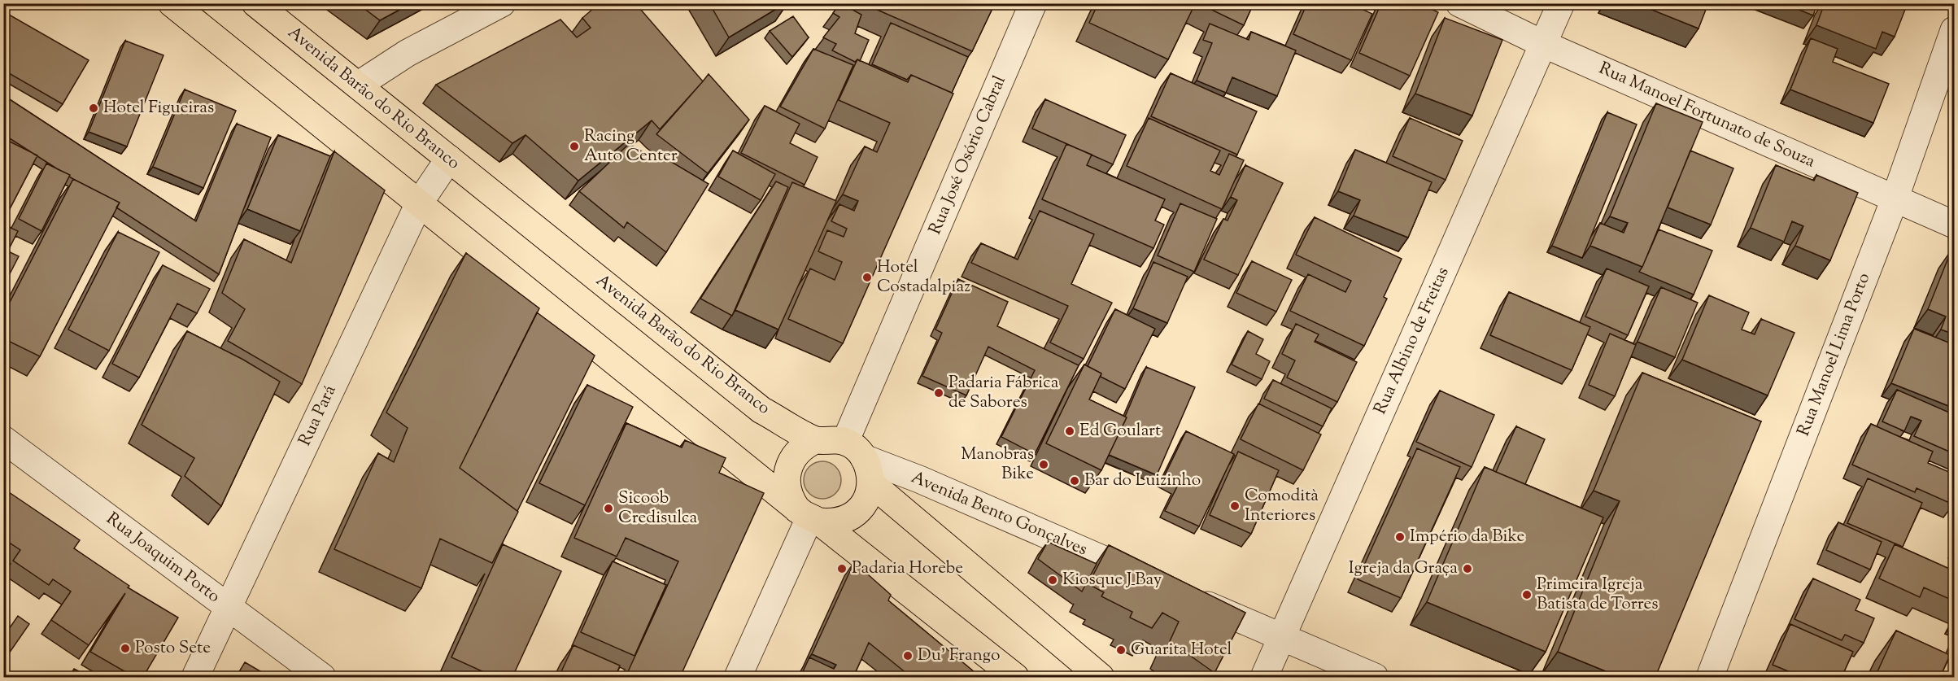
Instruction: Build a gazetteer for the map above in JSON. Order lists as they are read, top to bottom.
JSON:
{
  "streets": {
    "main road": ["Avenida Barão do Rio Branco"],
    "street": [
      "Rua Manoel Fortunato de Souza",
      "Rua José Osório Cabral",
      "Rua Albino de Freitas",
      "Rua Manoel Lima Porto",
      "Rua Pará",
      "Avenida Bento Gonçalves",
      "Rua Joaquim Porto"
    ]
  },
  "crossings": [
    ["Avenida Barão do Rio Branco", "Rua José Osório Cabral"],
    ["Avenida Barão do Rio Branco", "Rua Pará"],
    ["Avenida Barão do Rio Branco", "Avenida Bento Gonçalves"],
    ["Rua Manoel Fortunato de Souza", "Rua Albino de Freitas"],
    ["Rua Manoel Fortunato de Souza", "Rua Manoel Lima Porto"],
    ["Rua José Osório Cabral", "Avenida Bento Gonçalves"],
    ["Rua Pará", "Rua Joaquim Porto"]
  ],
  "places": [
    "Hotel Figueiras",
    "Racing Auto Center",
    "Hotel Costadalpiaz",
    "Padaria Fábrica de Sabores",
    "Ed Goulart",
    "Manobras Bike",
    "Bar do Luizinho",
    "Comodità Interiores",
    "Sicoob Credisulca",
    "Império da Bike",
    "Padaria Horebe",
    "Igreja da Graça",
    "Kiosque J_Bay",
    "Primeira Igreja Batista de Torres",
    "Posto Sete",
    "Guarita Hotel",
    "Du' Frango"
  ]
}
